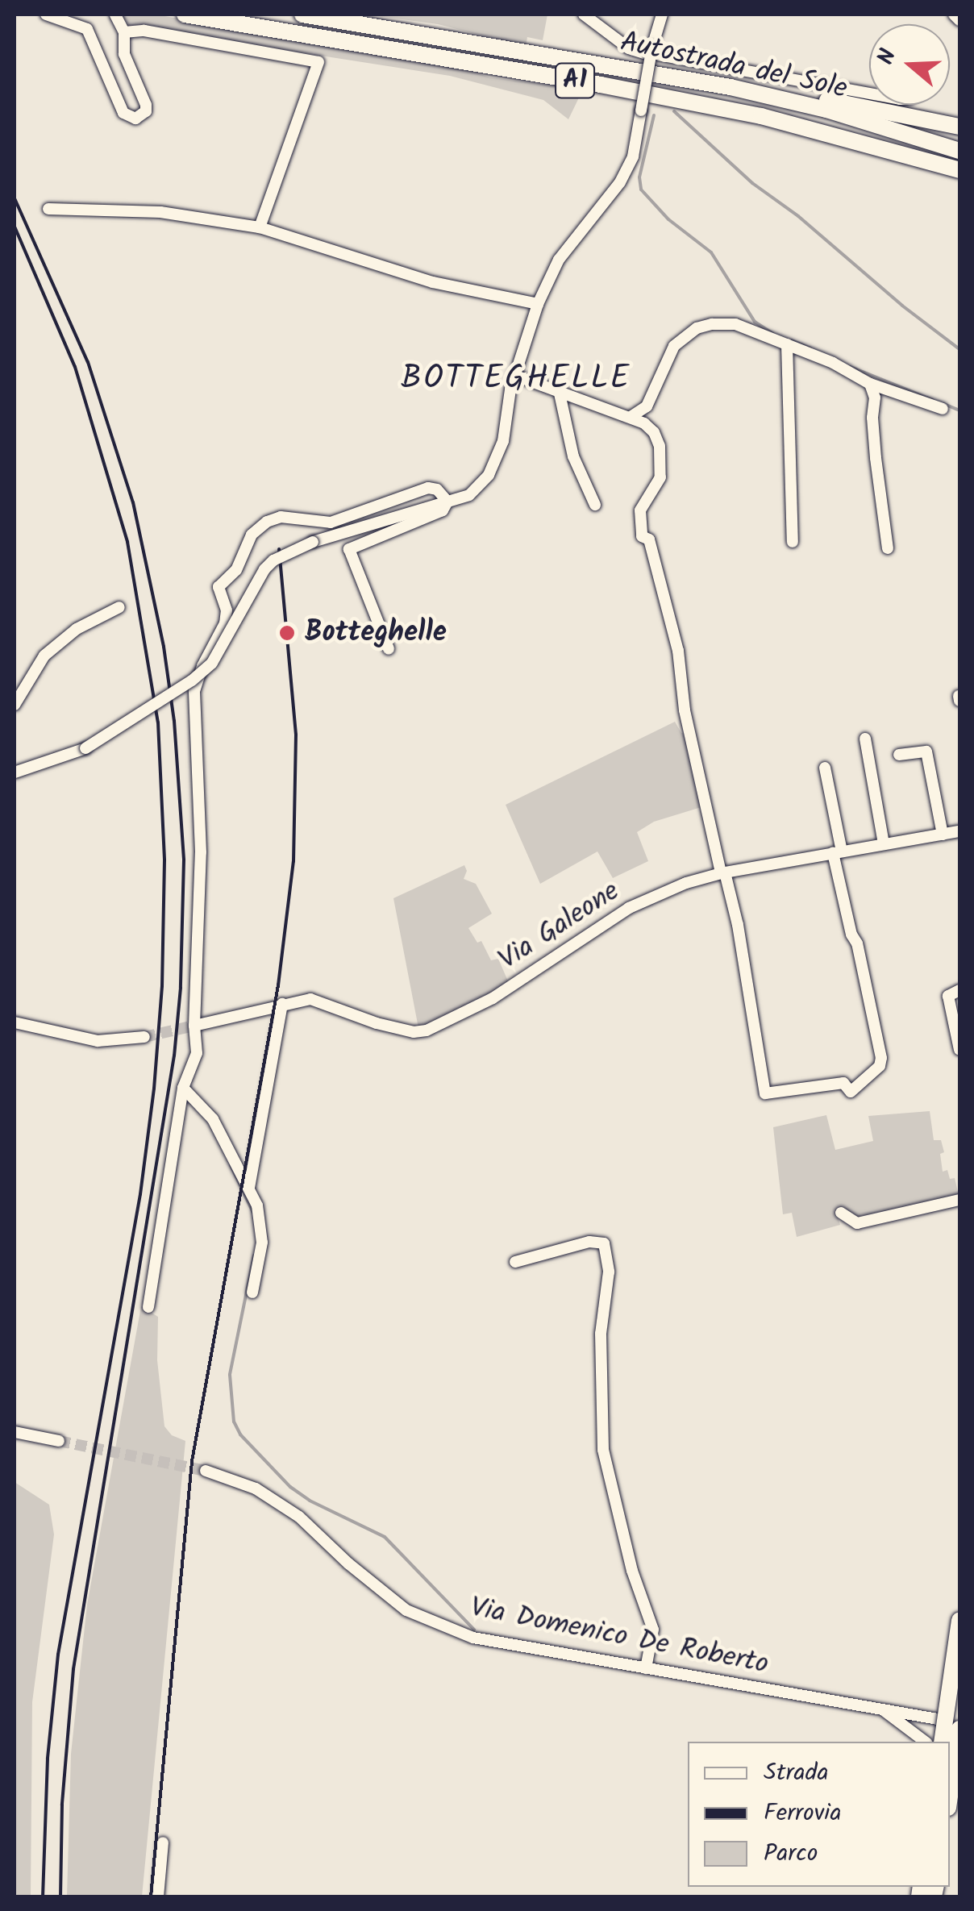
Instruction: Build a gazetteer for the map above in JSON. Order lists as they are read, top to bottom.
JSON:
{
  "streets": {
    "highway": ["Autostrada del Sole", "A1"],
    "street": ["Via Galeone", "Via Domenico De Roberto"]
  },
  "crossings": [
    ["Autostrada del Sole", "A1"]
  ],
  "districts": ["BOTTEGHELLE"],
  "places": ["Botteghelle"],
  "legend": ["Strada", "Ferrovia", "Parco"],
  "north": "left"
}
